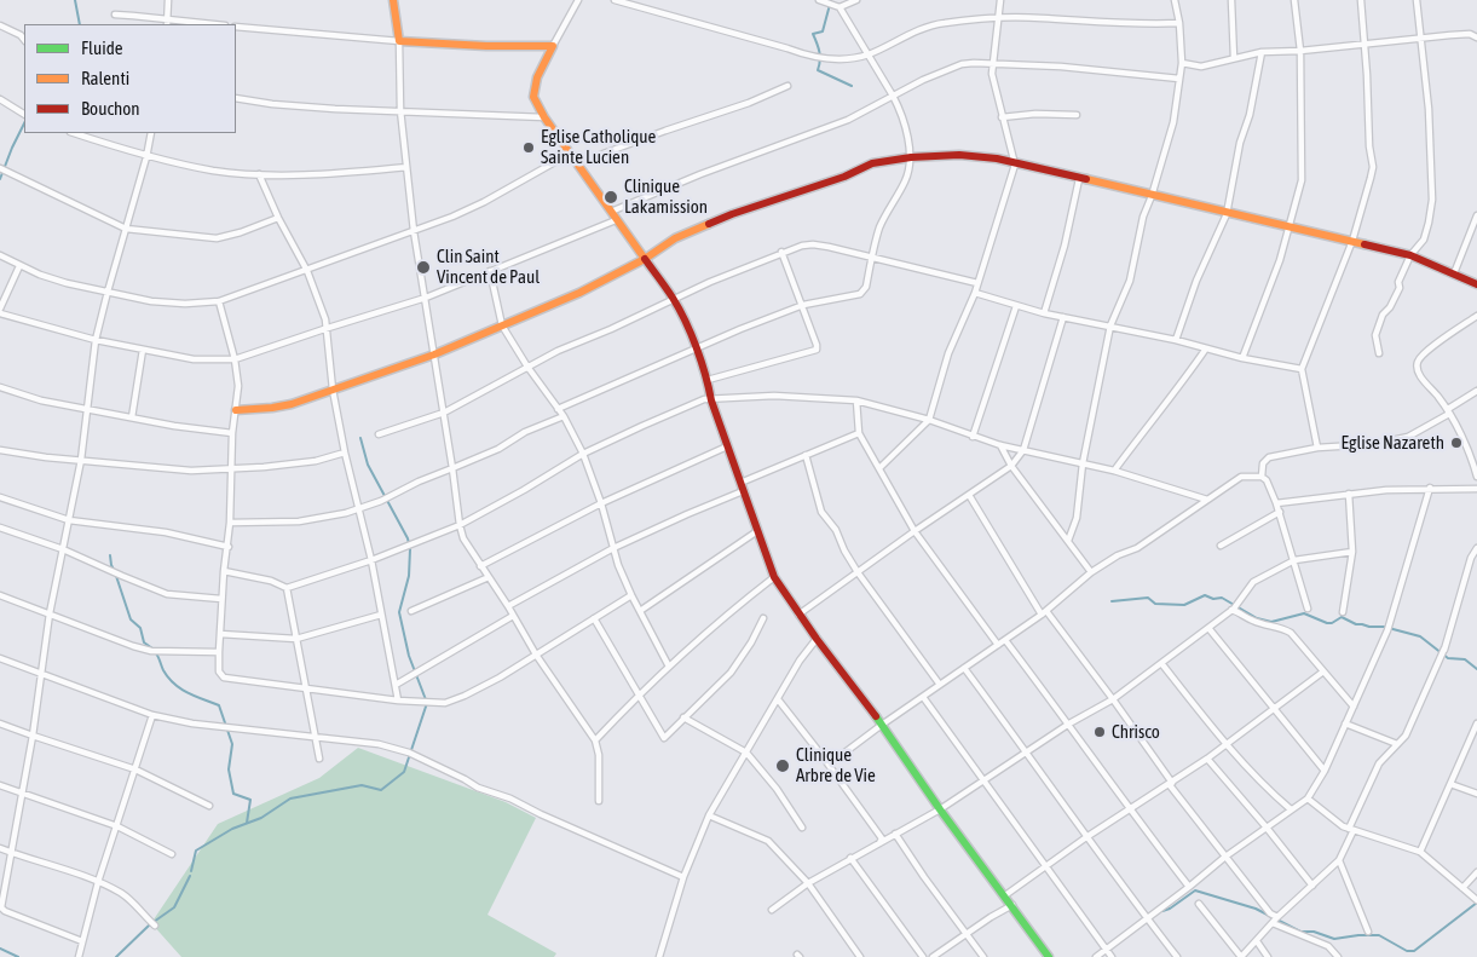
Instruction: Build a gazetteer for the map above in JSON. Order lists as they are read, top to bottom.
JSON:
{
  "places": [
    "Eglise Catholique Sainte Lucien",
    "Clinique Lakamission",
    "Clin Saint Vincent de Paul",
    "Eglise Nazareth",
    "Chrisco",
    "Clinique Arbre de Vie"
  ],
  "legend": ["Fluide", "Ralenti", "Bouchon"]
}
